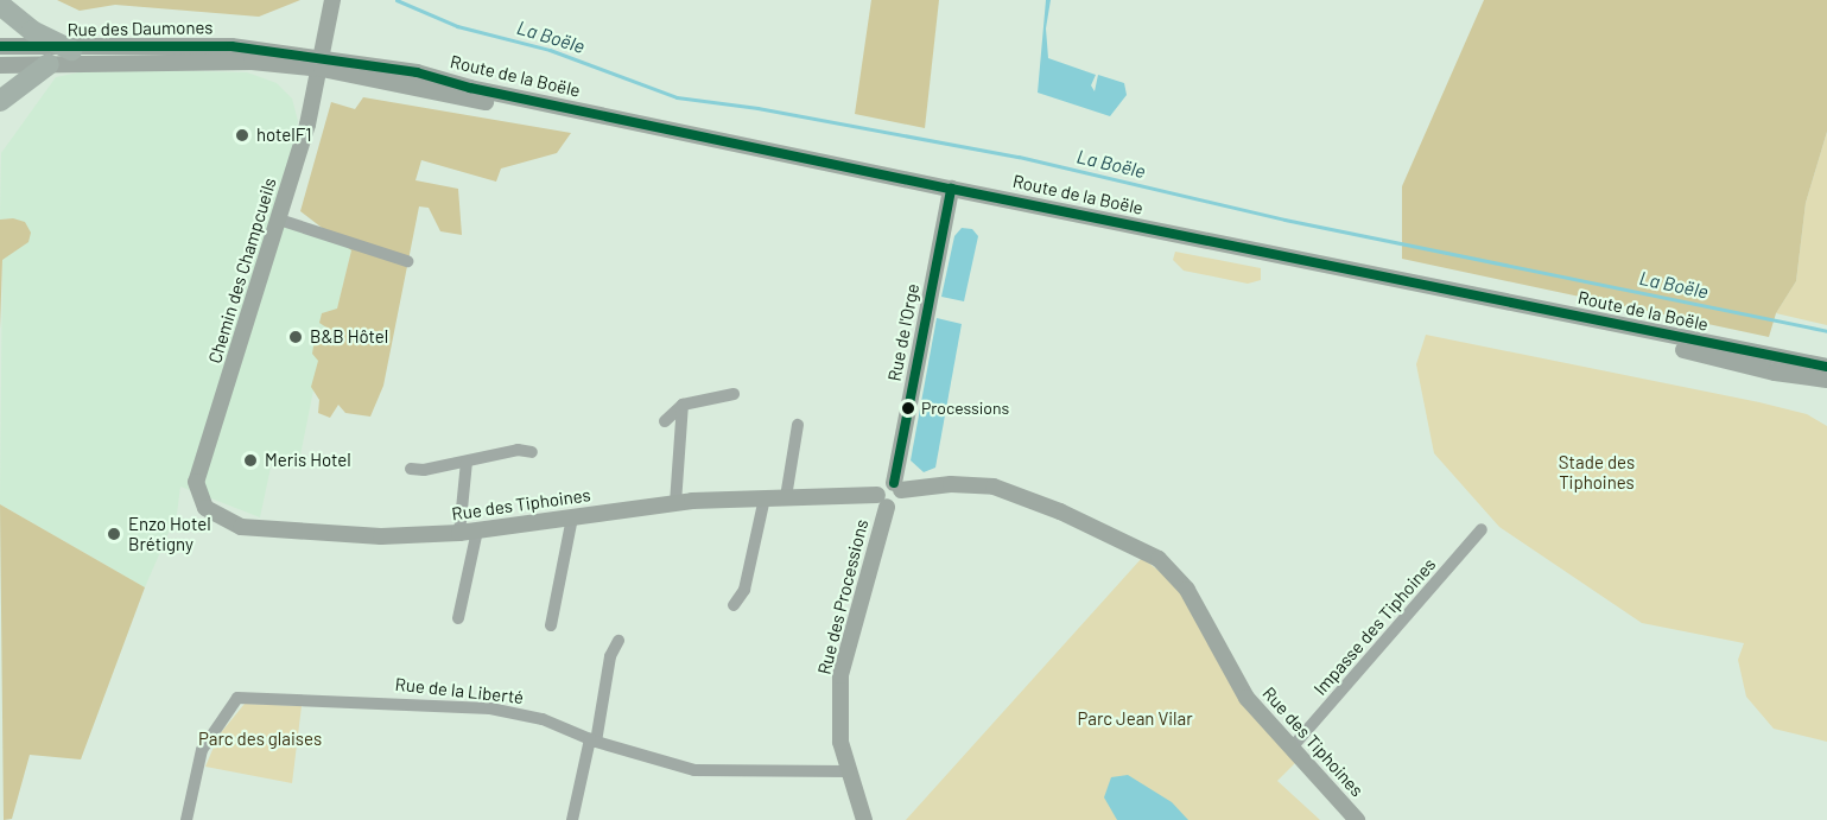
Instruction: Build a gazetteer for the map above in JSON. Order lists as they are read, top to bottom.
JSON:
{
  "streets": {
    "main road": [
      "Rue des Daumones",
      "Route de la Boële",
      "Chemin des Champcueils",
      "Rue de l'Orge",
      "Rue des Tiphoines",
      "Rue des Processions"
    ],
    "street": ["Impasse des Tiphoines", "Rue de la Liberté"]
  },
  "crossings": [
    ["Rue des Daumones", "Route de la Boële"],
    ["Rue des Daumones", "Chemin des Champcueils"],
    ["Route de la Boële", "Chemin des Champcueils"],
    ["Route de la Boële", "Rue de l'Orge"],
    ["Chemin des Champcueils", "Rue des Tiphoines"],
    ["Rue de l'Orge", "Rue des Tiphoines"],
    ["Rue des Tiphoines", "Rue des Processions"],
    ["Rue des Tiphoines", "Impasse des Tiphoines"],
    ["Rue des Processions", "Rue de la Liberté"]
  ],
  "water": ["La Boële"],
  "parks": ["Stade des Tiphoines", "Parc Jean Vilar", "Parc des glaises"],
  "places": [
    "hotelF1",
    "B&B Hôtel",
    "Processions",
    "Meris Hotel",
    "Enzo Hotel Brétigny"
  ]
}
